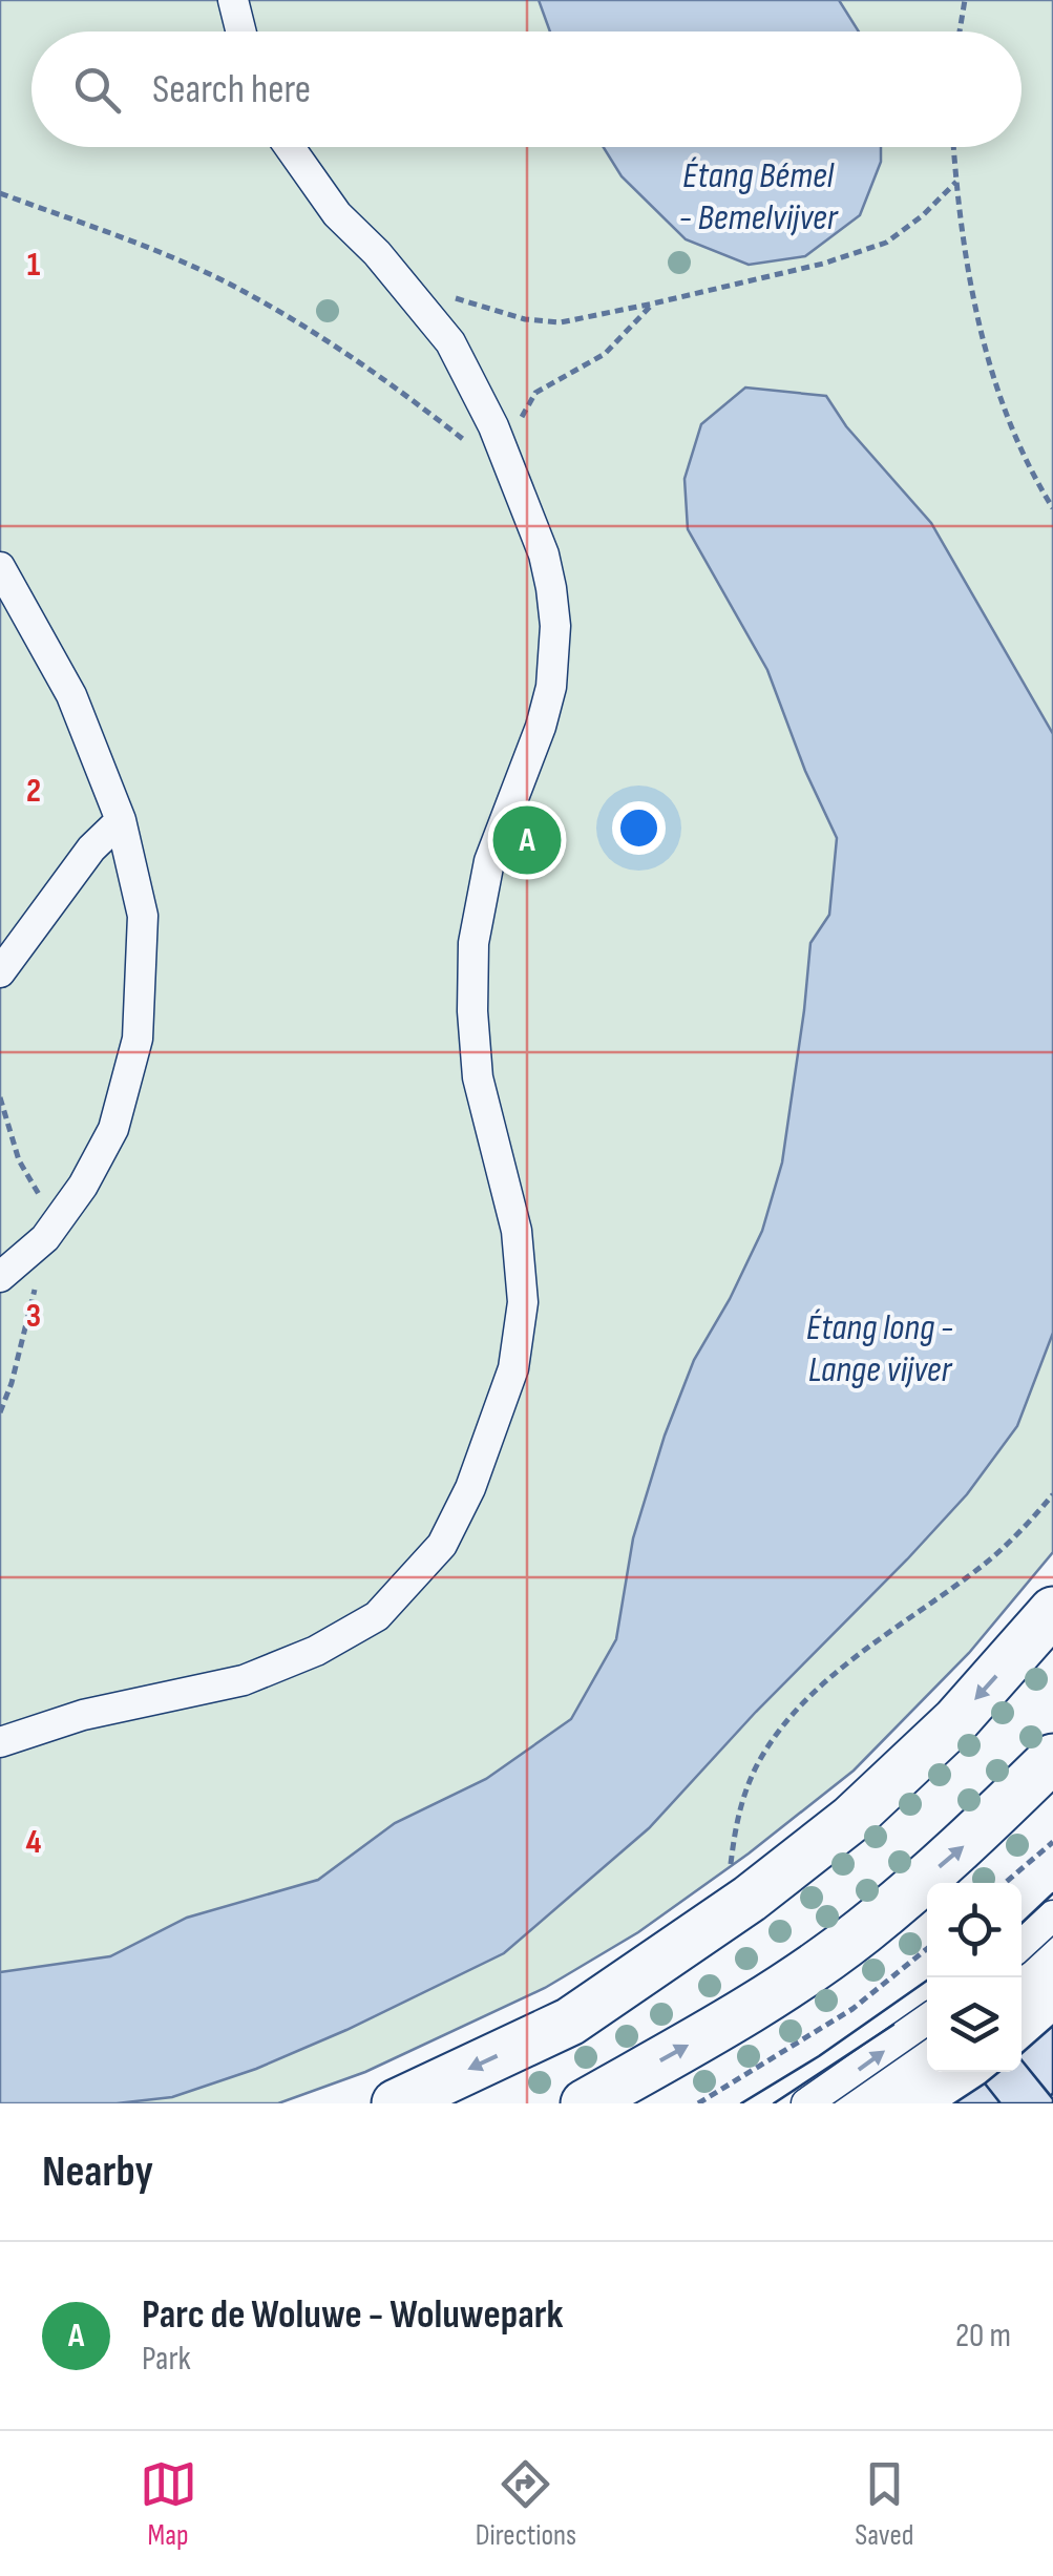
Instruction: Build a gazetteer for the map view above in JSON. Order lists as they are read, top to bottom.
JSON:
{
  "water": ["Étang Bémel - Bemelvijver", "Étang long - Lange vijver"],
  "page": {
    "search": "Search here",
    "pins": "A",
    "heading": "Nearby",
    "list": [
      {
        "mark": "A",
        "name": "Parc de Woluwe - Woluwepark",
        "note": "Park",
        "value": "20 m"
      }
    ],
    "nav": ["Map", "Directions", "Saved"]
  },
  "grid": {
    "rows": [
      "1",
      "2",
      "3",
      "4"
    ]
  }
}
